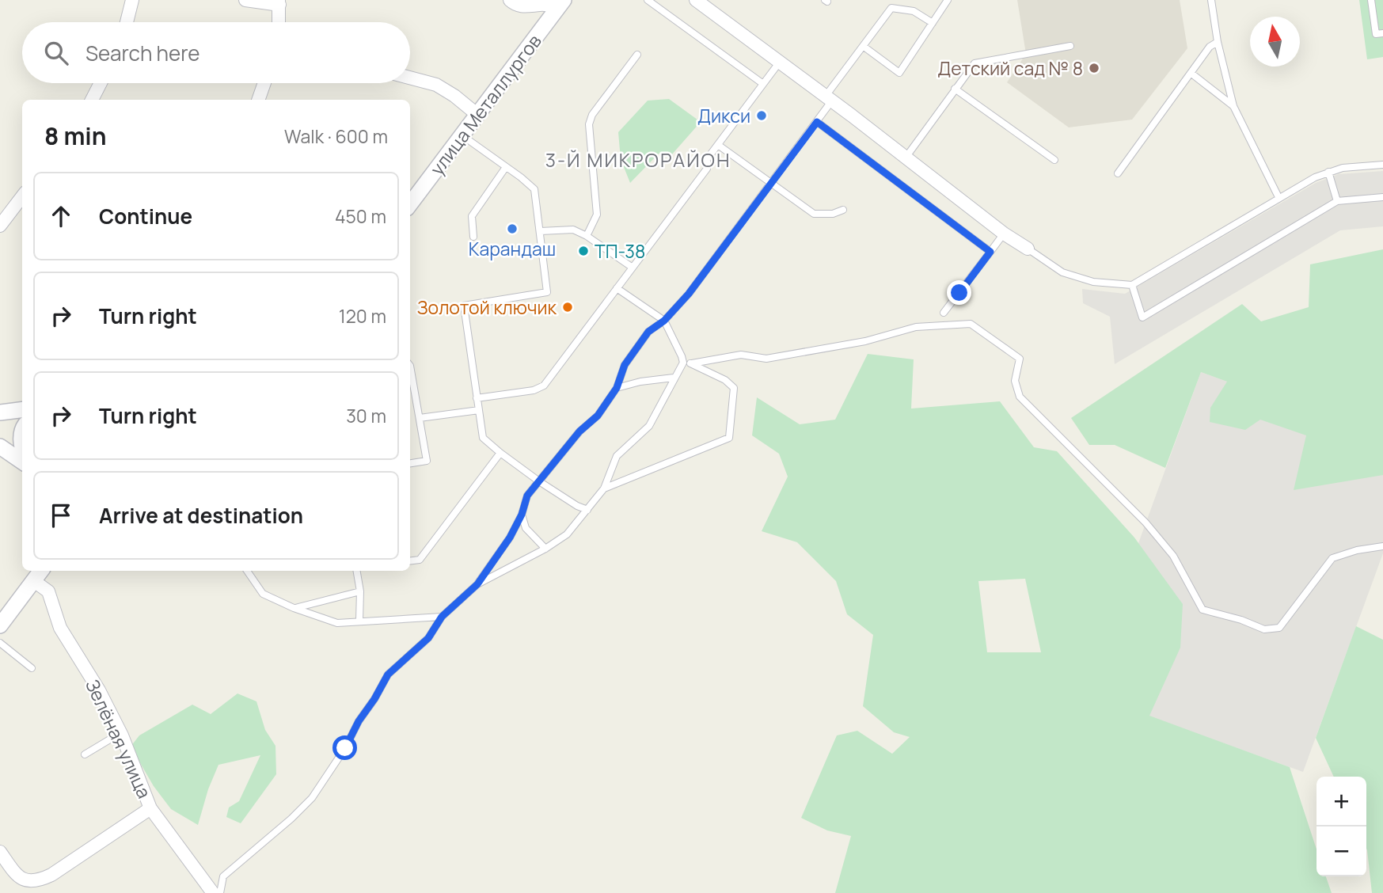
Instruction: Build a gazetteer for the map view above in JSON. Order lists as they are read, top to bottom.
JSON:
{
  "streets": {
    "street": ["улица Металлургов", "Зелёная улица"]
  },
  "districts": ["3-Й МИКРОРАЙОН"],
  "places": [
    "Детский сад № 8",
    "Дикси",
    "Карандаш",
    "ТП-38",
    "Золотой ключик"
  ],
  "north": "top",
  "page": {
    "search": "Search here",
    "heading": ["8 min", "Walk · 600 m"],
    "list": [
      ["Continue", "450 m"],
      ["Turn right", "120 m"],
      ["Turn right", "30 m"],
      "Arrive at destination"
    ],
    "map_buttons": ["+", "−"]
  }
}
